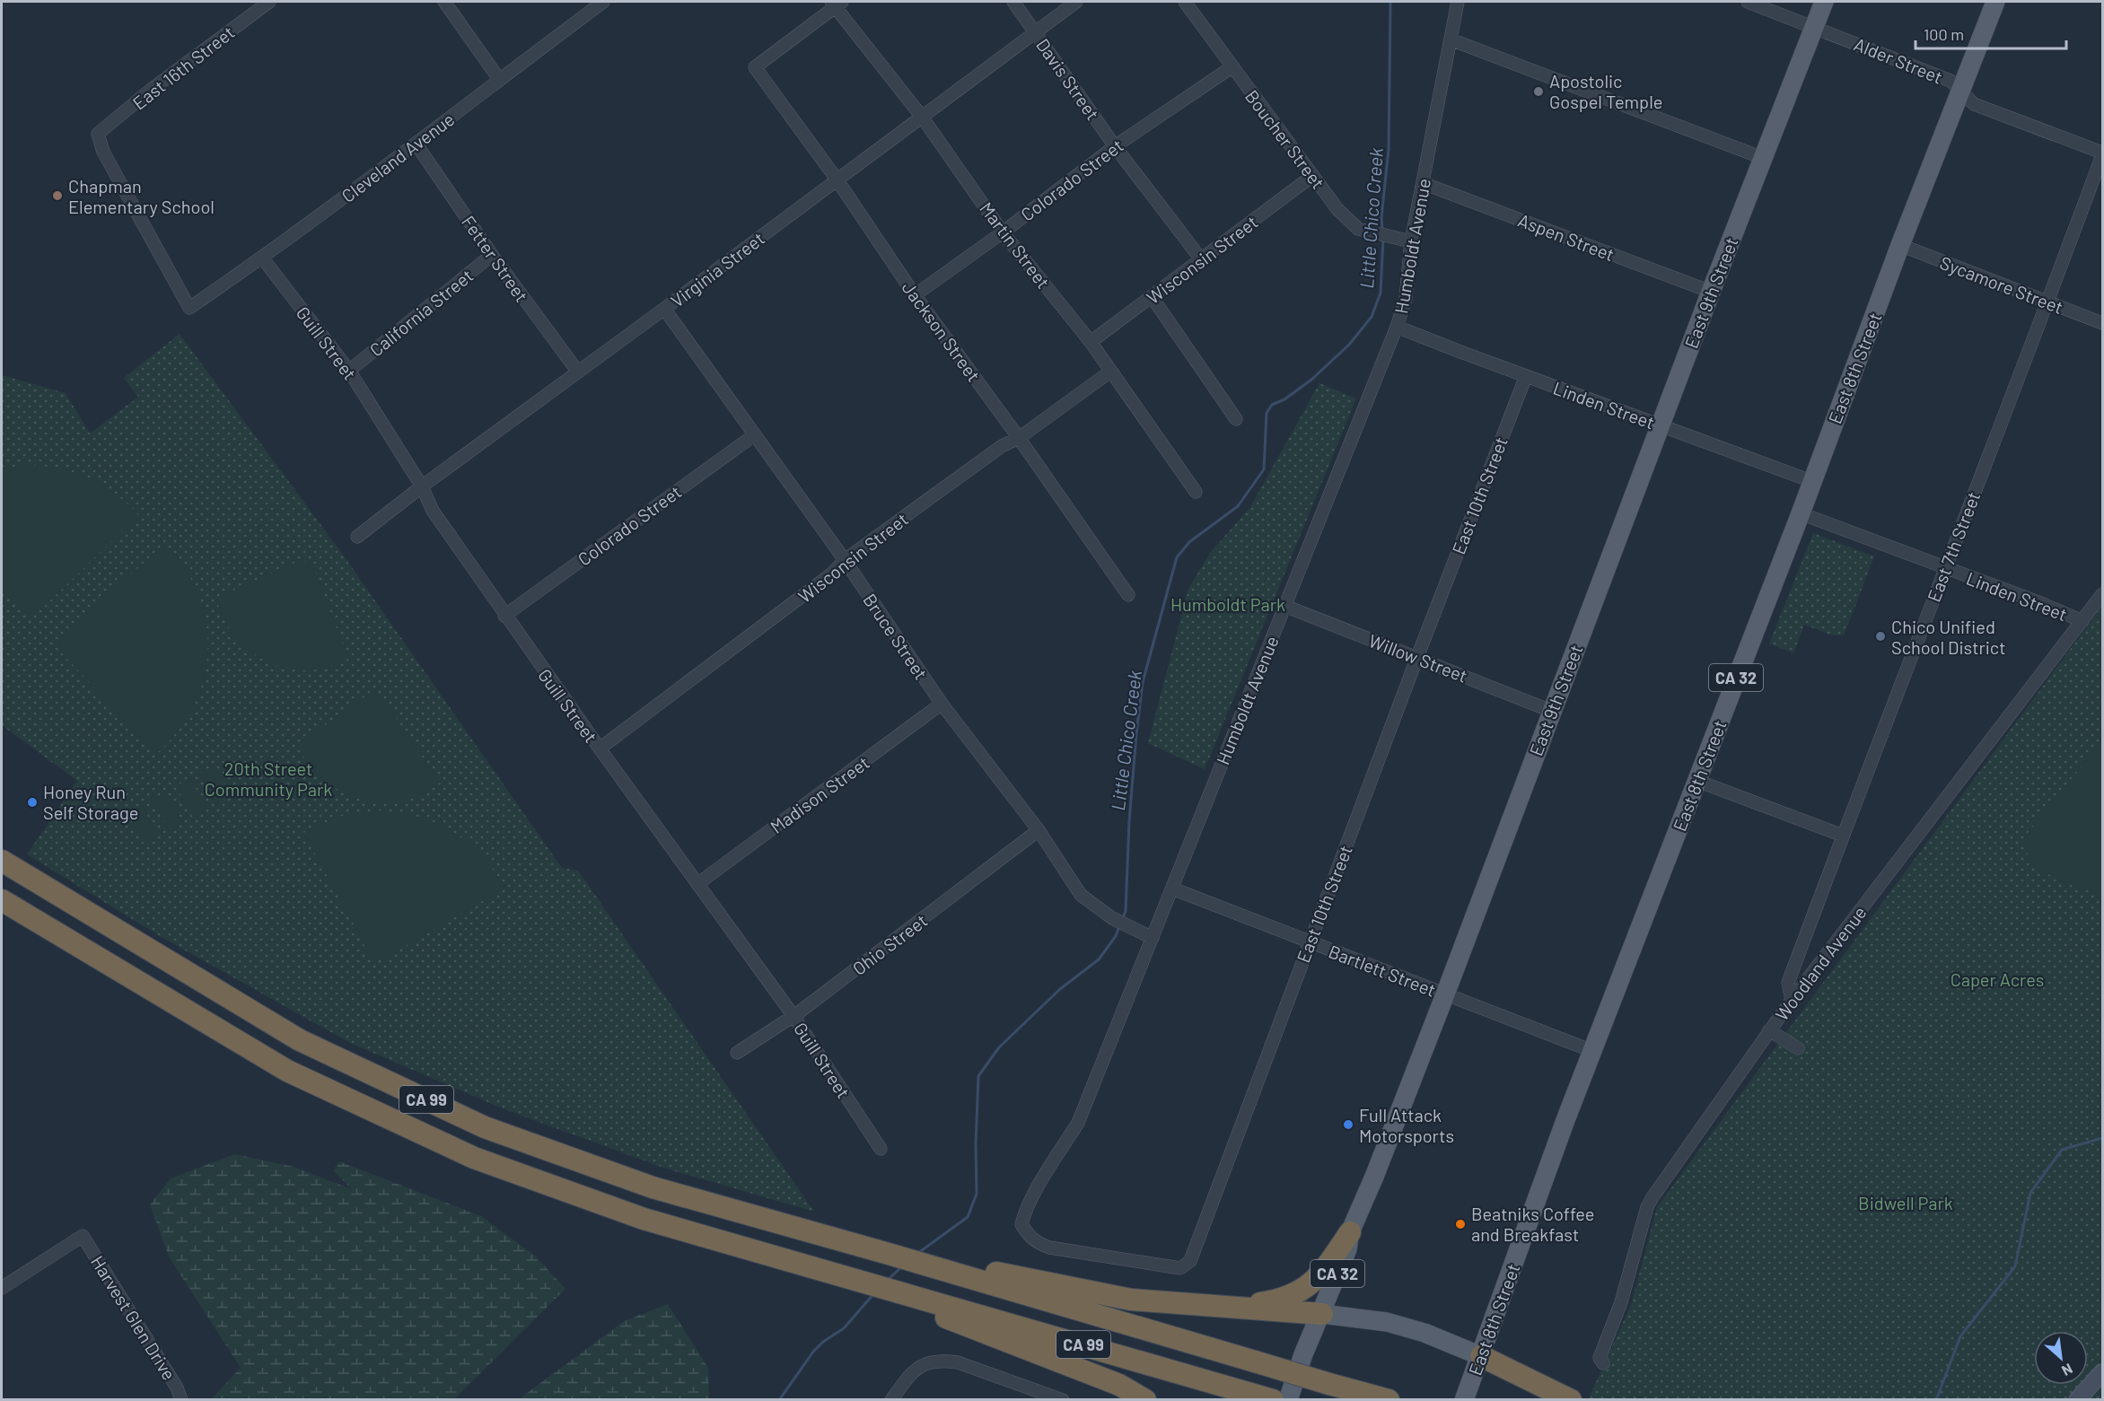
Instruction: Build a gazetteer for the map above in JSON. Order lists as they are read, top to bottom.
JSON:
{
  "streets": {
    "highway": ["CA 99"],
    "main road": ["East 9th Street", "East 8th Street", "CA 32"],
    "street": [
      "Alder Street",
      "East 16th Street",
      "Davis Street",
      "Boucher Street",
      "Cleveland Avenue",
      "Colorado Street",
      "Aspen Street",
      "Martin Street",
      "Humboldt Avenue",
      "Fetter Street",
      "Wisconsin Street",
      "Virginia Street",
      "Sycamore Street",
      "California Street",
      "Jackson Street",
      "Guill Street",
      "Linden Street",
      "East 10th Street",
      "East 7th Street",
      "Bruce Street",
      "Willow Street",
      "Madison Street",
      "Ohio Street",
      "Woodland Avenue",
      "Bartlett Street",
      "Harvest Glen Drive"
    ]
  },
  "crossings": [
    ["Alder Street", "East 9th Street"],
    ["Alder Street", "East 8th Street"],
    ["Alder Street", "East 7th Street"],
    ["East 16th Street", "Cleveland Avenue"],
    ["Davis Street", "Colorado Street"],
    ["Davis Street", "Wisconsin Street"],
    ["Davis Street", "Virginia Street"],
    ["Boucher Street", "Colorado Street"],
    ["Boucher Street", "Humboldt Avenue"],
    ["Boucher Street", "Wisconsin Street"],
    ["Cleveland Avenue", "Fetter Street"],
    ["Cleveland Avenue", "Guill Street"],
    ["Colorado Street", "Martin Street"],
    ["Colorado Street", "Jackson Street"],
    ["Colorado Street", "Guill Street"],
    ["Colorado Street", "Bruce Street"],
    ["Aspen Street", "Humboldt Avenue"],
    ["Aspen Street", "East 9th Street"],
    ["Martin Street", "Wisconsin Street"],
    ["Martin Street", "Virginia Street"],
    ["Martin Street", "Jackson Street"],
    ["Humboldt Avenue", "Linden Street"],
    ["Humboldt Avenue", "East 10th Street"],
    ["Humboldt Avenue", "Bruce Street"],
    ["Humboldt Avenue", "Willow Street"],
    ["Humboldt Avenue", "Bartlett Street"],
    ["Fetter Street", "Virginia Street"],
    ["Fetter Street", "California Street"],
    ["Wisconsin Street", "Jackson Street"],
    ["Wisconsin Street", "Guill Street"],
    ["Wisconsin Street", "Bruce Street"],
    ["Virginia Street", "Jackson Street"],
    ["Virginia Street", "Guill Street"],
    ["Virginia Street", "Bruce Street"],
    ["Sycamore Street", "East 8th Street"],
    ["Sycamore Street", "East 7th Street"],
    ["East 9th Street", "Linden Street"],
    ["East 9th Street", "Willow Street"],
    ["East 9th Street", "Bartlett Street"],
    ["California Street", "Guill Street"],
    ["Guill Street", "Madison Street"],
    ["Guill Street", "Ohio Street"],
    ["East 8th Street", "Linden Street"],
    ["East 8th Street", "Bartlett Street"],
    ["Linden Street", "East 10th Street"],
    ["Linden Street", "East 7th Street"],
    ["Linden Street", "Woodland Avenue"],
    ["East 10th Street", "Willow Street"],
    ["East 10th Street", "Bartlett Street"],
    ["East 7th Street", "Woodland Avenue"],
    ["Bruce Street", "Madison Street"],
    ["Bruce Street", "Ohio Street"]
  ],
  "water": ["Little Chico Creek"],
  "parks": [
    "Humboldt Park",
    "20th Street Community Park",
    "Caper Acres",
    "Bidwell Park"
  ],
  "places": [
    "Apostolic Gospel Temple",
    "Chapman Elementary School",
    "Chico Unified School District",
    "Honey Run Self Storage",
    "Full Attack Motorsports",
    "Beatniks Coffee and Breakfast"
  ],
  "scale_bar": "100 m",
  "north": "bottom right"
}
